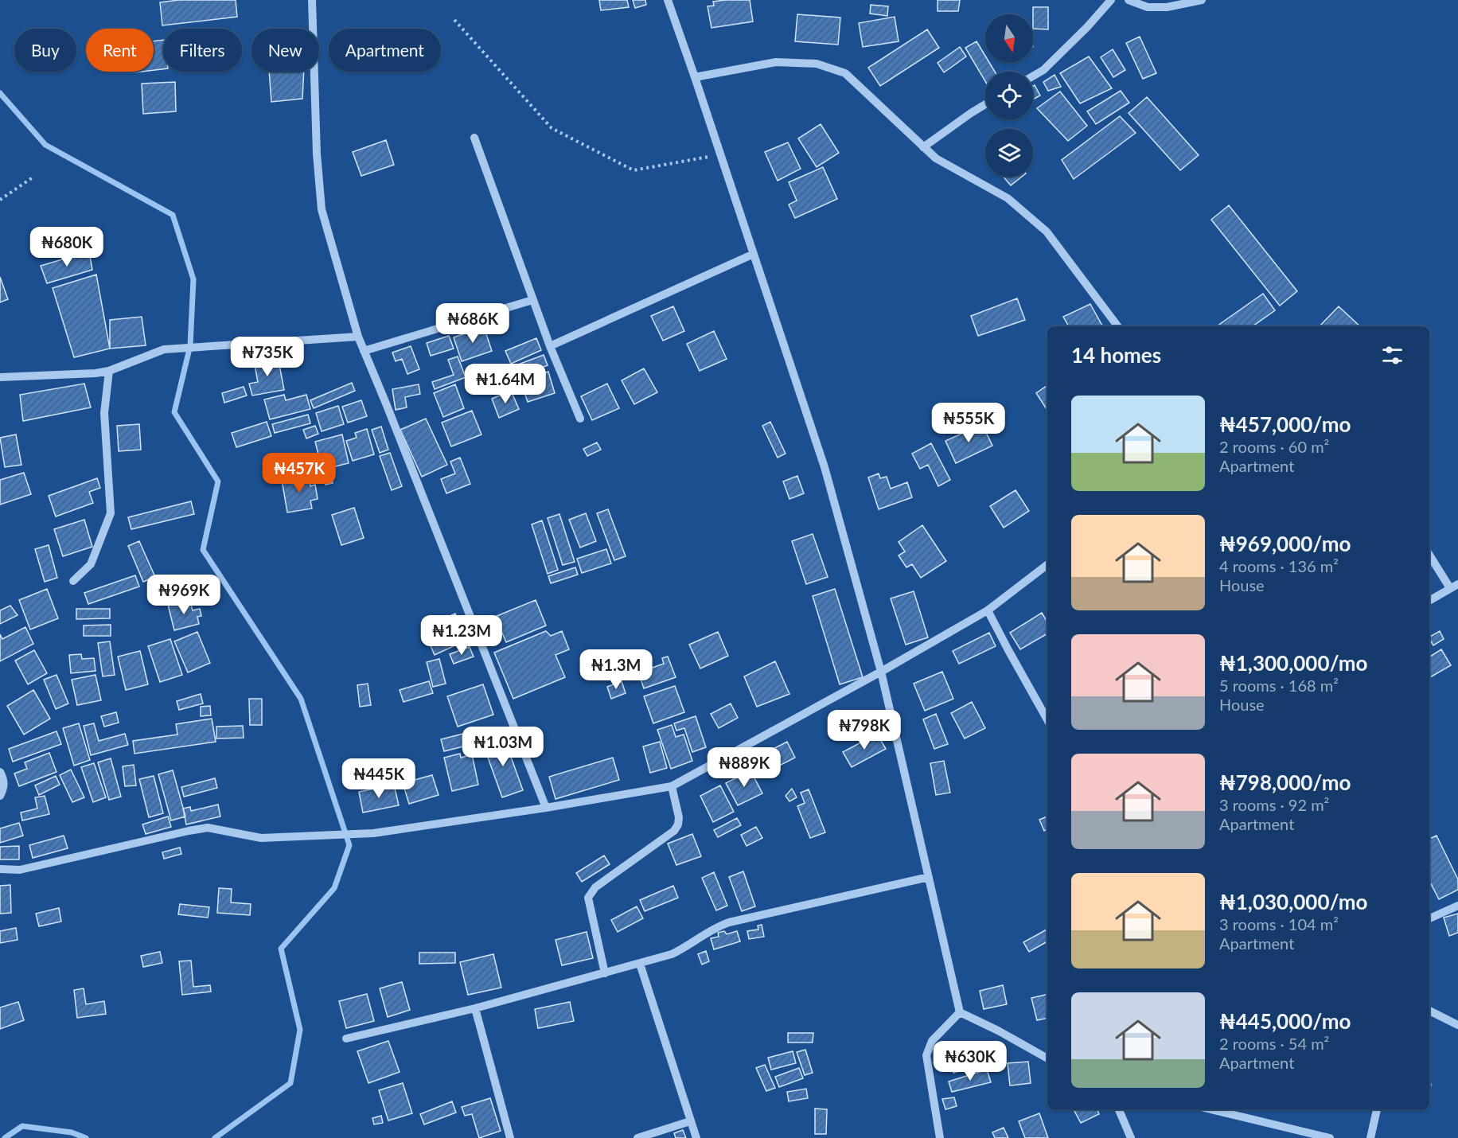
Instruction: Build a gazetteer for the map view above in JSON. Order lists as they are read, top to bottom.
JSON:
{
  "north": "bottom",
  "page": {
    "chip": [
      "Buy",
      "Rent",
      "Filters",
      "New",
      "Apartment"
    ],
    "price": [
      "₦680K",
      "₦686K",
      "₦735K",
      "₦1.64M",
      "₦555K",
      "₦457K",
      "₦969K",
      "₦1.23M",
      "₦1.3M",
      "₦798K",
      "₦1.03M",
      "₦889K",
      "₦445K",
      "₦630K"
    ],
    "heading": "14 homes",
    "list": [
      {
        "name": "₦457,000/mo",
        "note": "2 rooms · 60 m² · Apartment"
      },
      {
        "name": "₦969,000/mo",
        "note": "4 rooms · 136 m² · House"
      },
      {
        "name": "₦1,300,000/mo",
        "note": "5 rooms · 168 m² · House"
      },
      {
        "name": "₦798,000/mo",
        "note": "3 rooms · 92 m² · Apartment"
      },
      {
        "name": "₦1,030,000/mo",
        "note": "3 rooms · 104 m² · Apartment"
      },
      {
        "name": "₦445,000/mo",
        "note": "2 rooms · 54 m² · Apartment"
      }
    ]
  }
}
